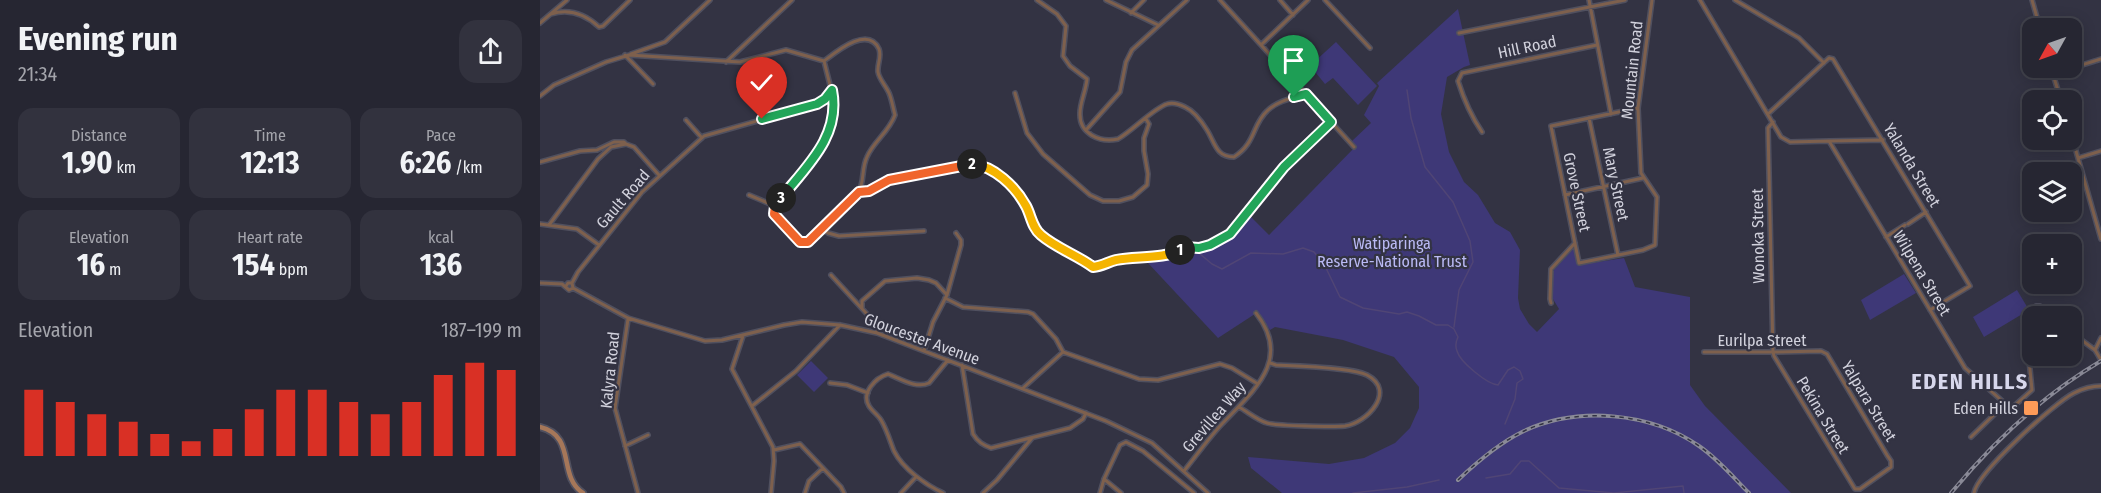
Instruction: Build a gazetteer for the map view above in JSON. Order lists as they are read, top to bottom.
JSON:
{
  "streets": {
    "street": [
      "Hill Road",
      "Mountain Road",
      "Yalanda Street",
      "Mary Street",
      "Grove Street",
      "Gault Road",
      "Wonoka Street",
      "Wilpena Street",
      "Gloucester Avenue",
      "Eurilpa Street",
      "Kalyra Road",
      "Yalpara Street",
      "Pekina Street",
      "Grevillea Way"
    ]
  },
  "crossings": [
    ["Mountain Road", "Mary Street"],
    ["Mountain Road", "Grove Street"],
    ["Yalanda Street", "Wilpena Street"],
    ["Mary Street", "Grove Street"],
    ["Gault Road", "Gloucester Avenue"],
    ["Wonoka Street", "Eurilpa Street"],
    ["Wonoka Street", "Pekina Street"],
    ["Gloucester Avenue", "Kalyra Road"],
    ["Gloucester Avenue", "Grevillea Way"],
    ["Eurilpa Street", "Yalpara Street"],
    ["Eurilpa Street", "Pekina Street"],
    ["Yalpara Street", "Pekina Street"]
  ],
  "districts": ["EDEN HILLS"],
  "parks": ["Watiparinga Reserve-National Trust"],
  "places": {
    "transit": ["Eden Hills"]
  },
  "north": "bottom left",
  "page": {
    "heading": ["Evening run", "21:34"],
    "map_buttons": ["+", "−"],
    "stats": [
      ["Distance", "1.90 km"],
      ["Time", "12:13"],
      ["Pace", "6:26 /km"],
      ["Elevation", "16 m"],
      ["Heart rate", "154 bpm"],
      ["kcal", "136"]
    ],
    "pins": ["2", "3", "1"],
    "chart": ["Elevation", "187–199 m"]
  }
}
